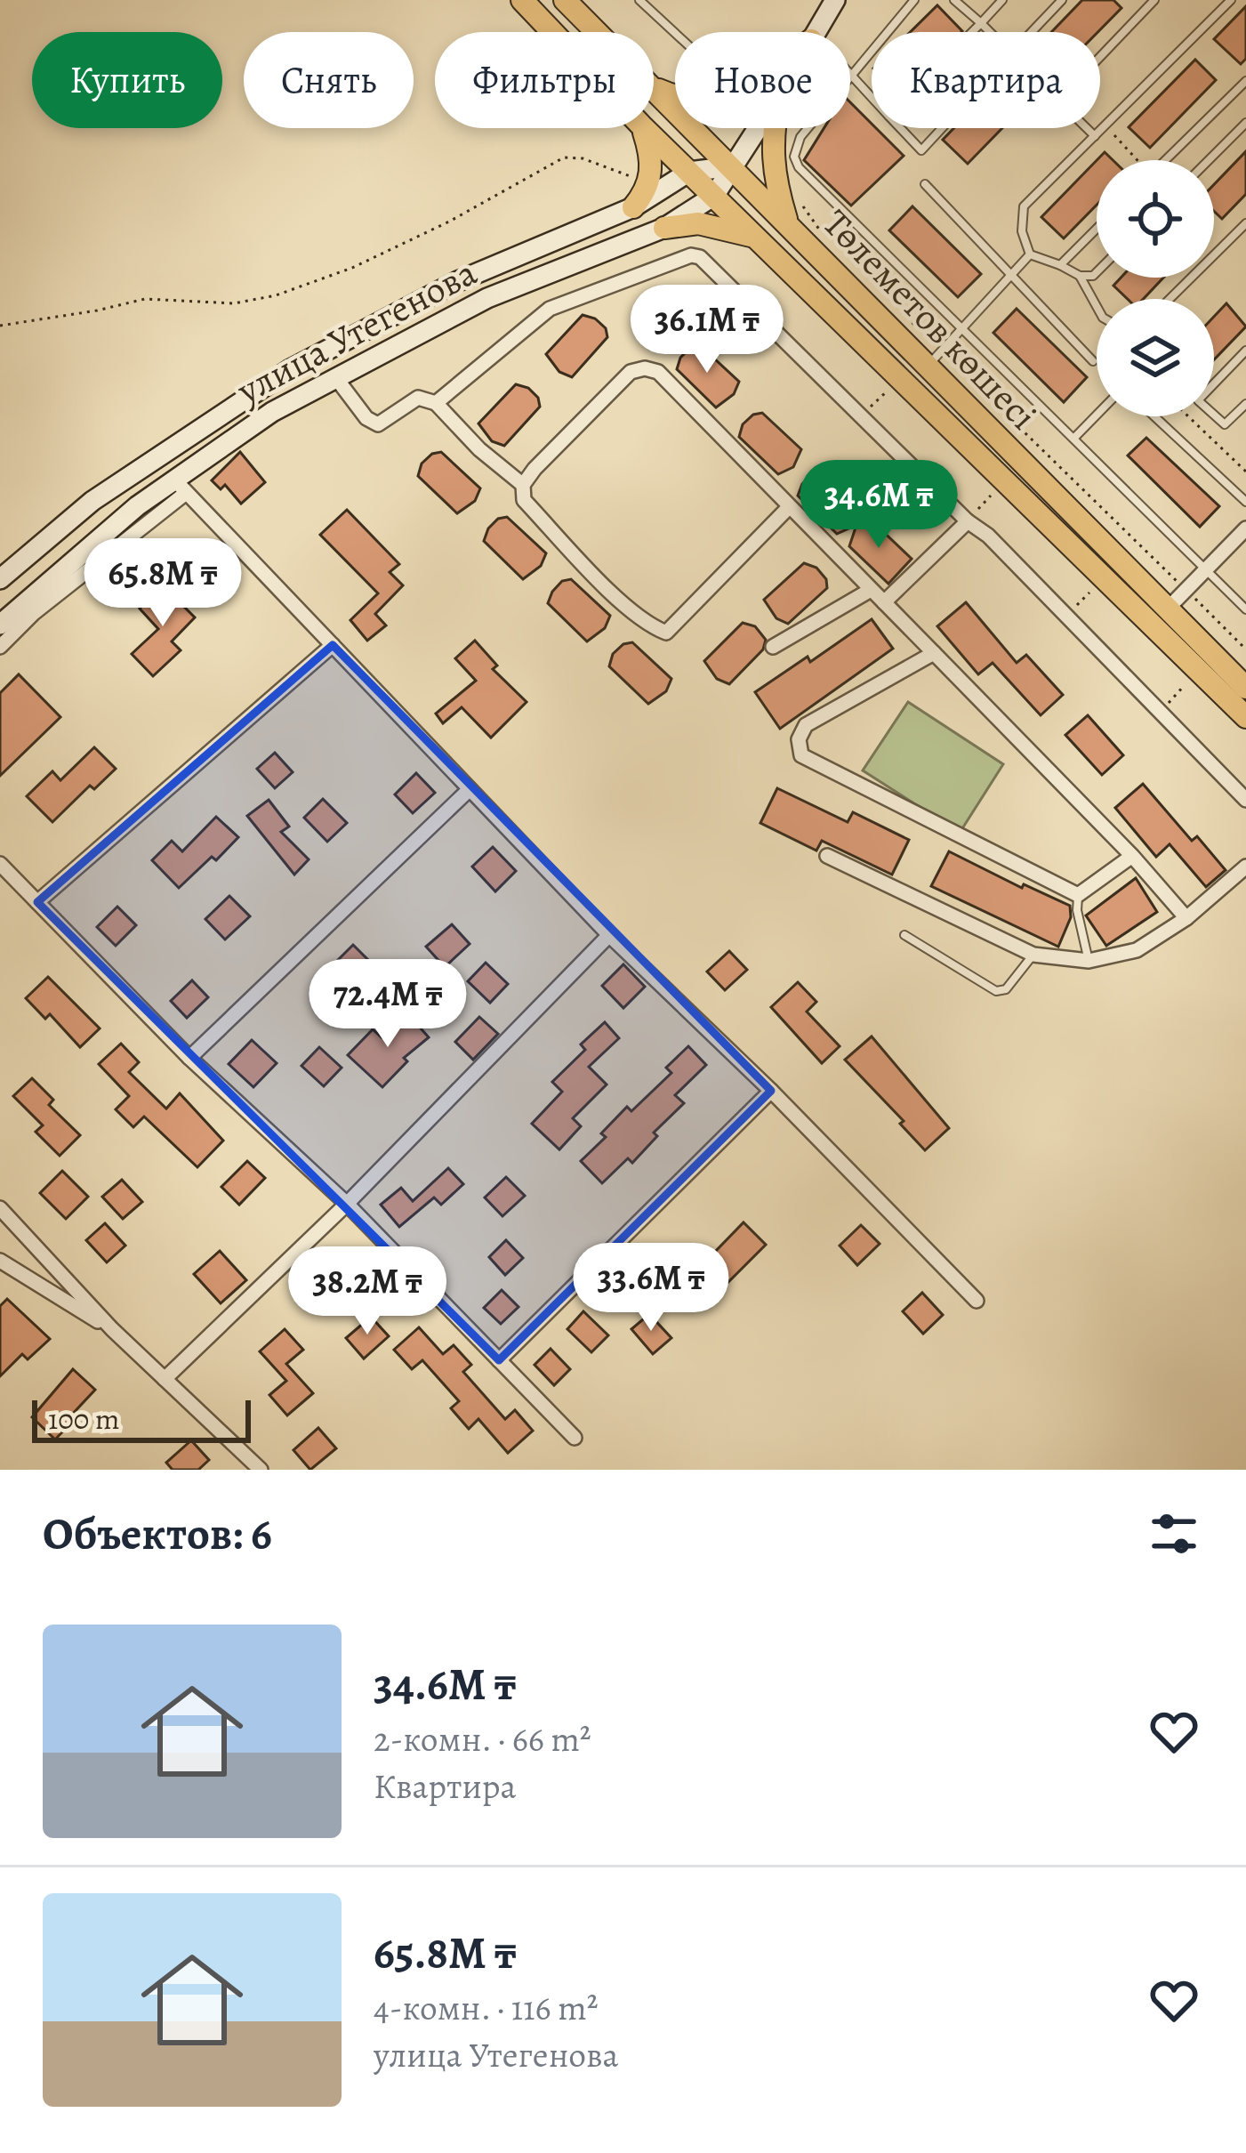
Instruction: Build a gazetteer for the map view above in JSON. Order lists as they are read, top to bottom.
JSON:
{
  "streets": {
    "main road": ["Төлеметов көшесі", "улица Утегенова"]
  },
  "crossings": [
    ["Төлеметов көшесі", "улица Утегенова"]
  ],
  "scale_bar": "100 m",
  "page": {
    "chip": [
      "Купить",
      "Снять",
      "Фильтры",
      "Новое",
      "Квартира"
    ],
    "price": [
      "36.1M ₸",
      "34.6M ₸",
      "65.8M ₸",
      "72.4M ₸",
      "33.6M ₸",
      "38.2M ₸"
    ],
    "scale": "100 m",
    "heading": "Объектов: 6",
    "list": [
      {
        "name": "34.6M ₸",
        "note": "2-комн. · 66 m² · Квартира"
      },
      {
        "name": "65.8M ₸",
        "note": "4-комн. · 116 m² · улица Утегенова"
      }
    ]
  }
}
